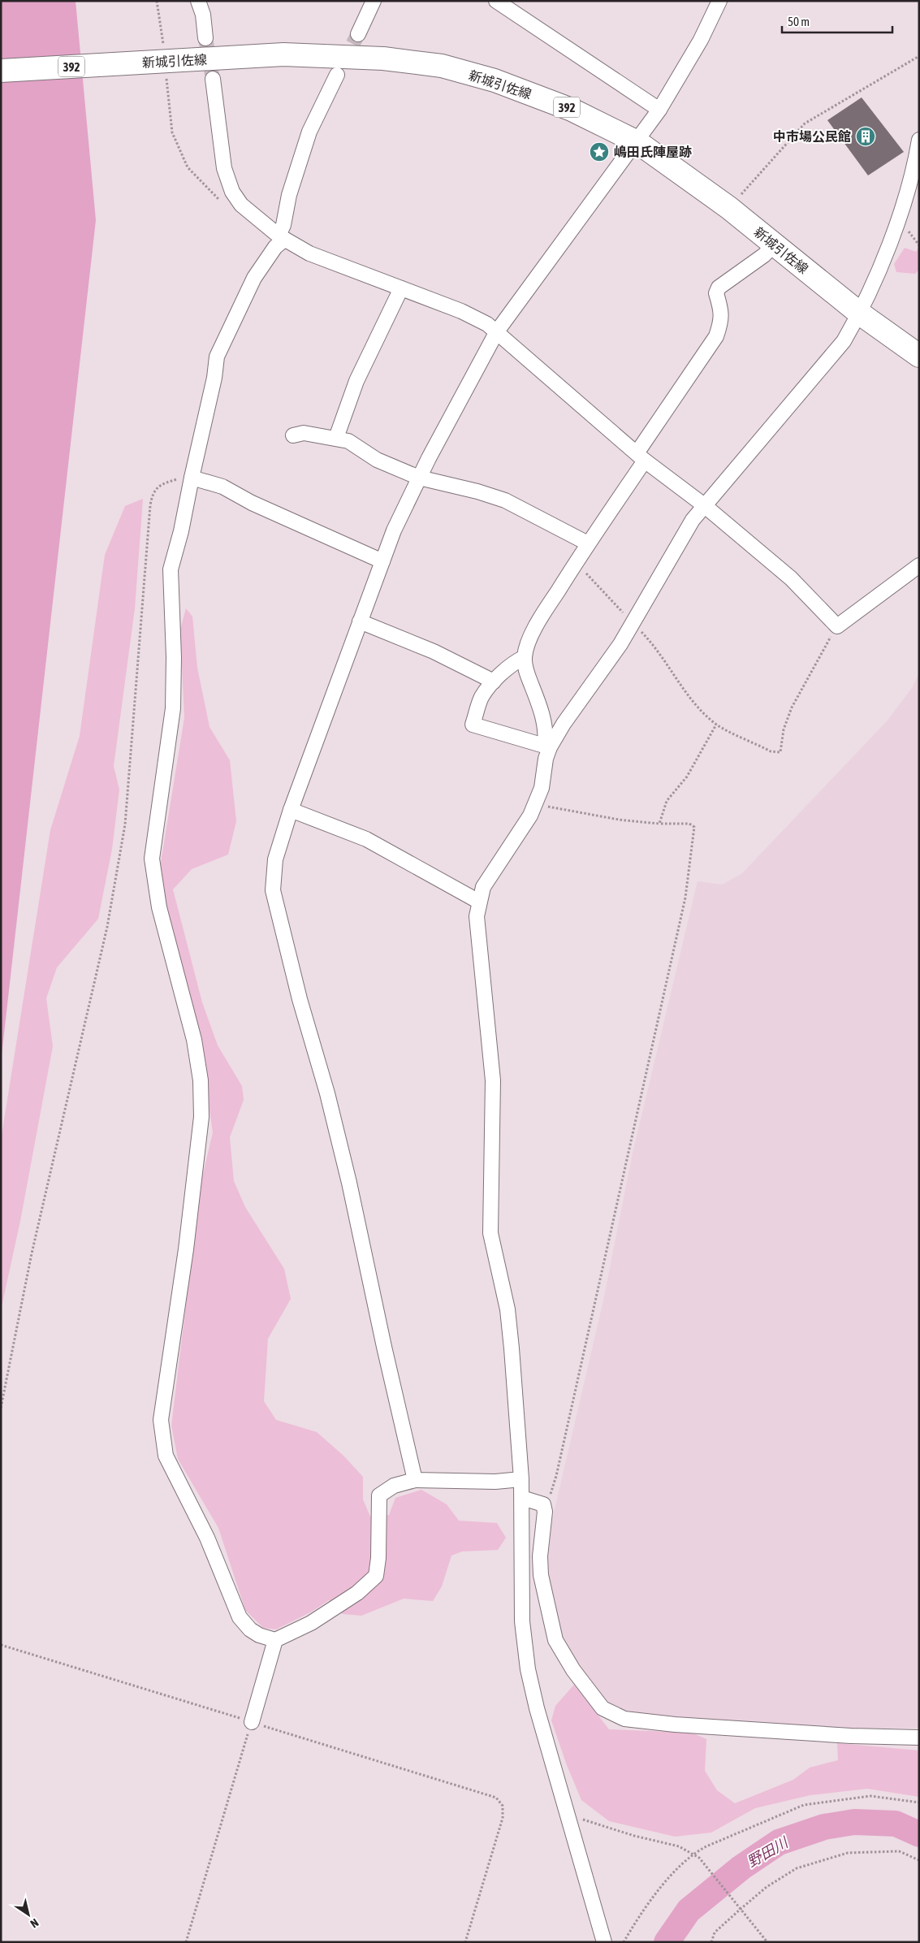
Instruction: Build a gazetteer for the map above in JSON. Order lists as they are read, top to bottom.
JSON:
{
  "streets": {
    "main road": ["新城引佐線", "392"]
  },
  "water": ["野田川"],
  "places": {
    "building": ["中市場公民館"],
    "place": ["嶋田氏陣屋跡"]
  },
  "scale_bar": "50 m",
  "north": "bottom right"
}
